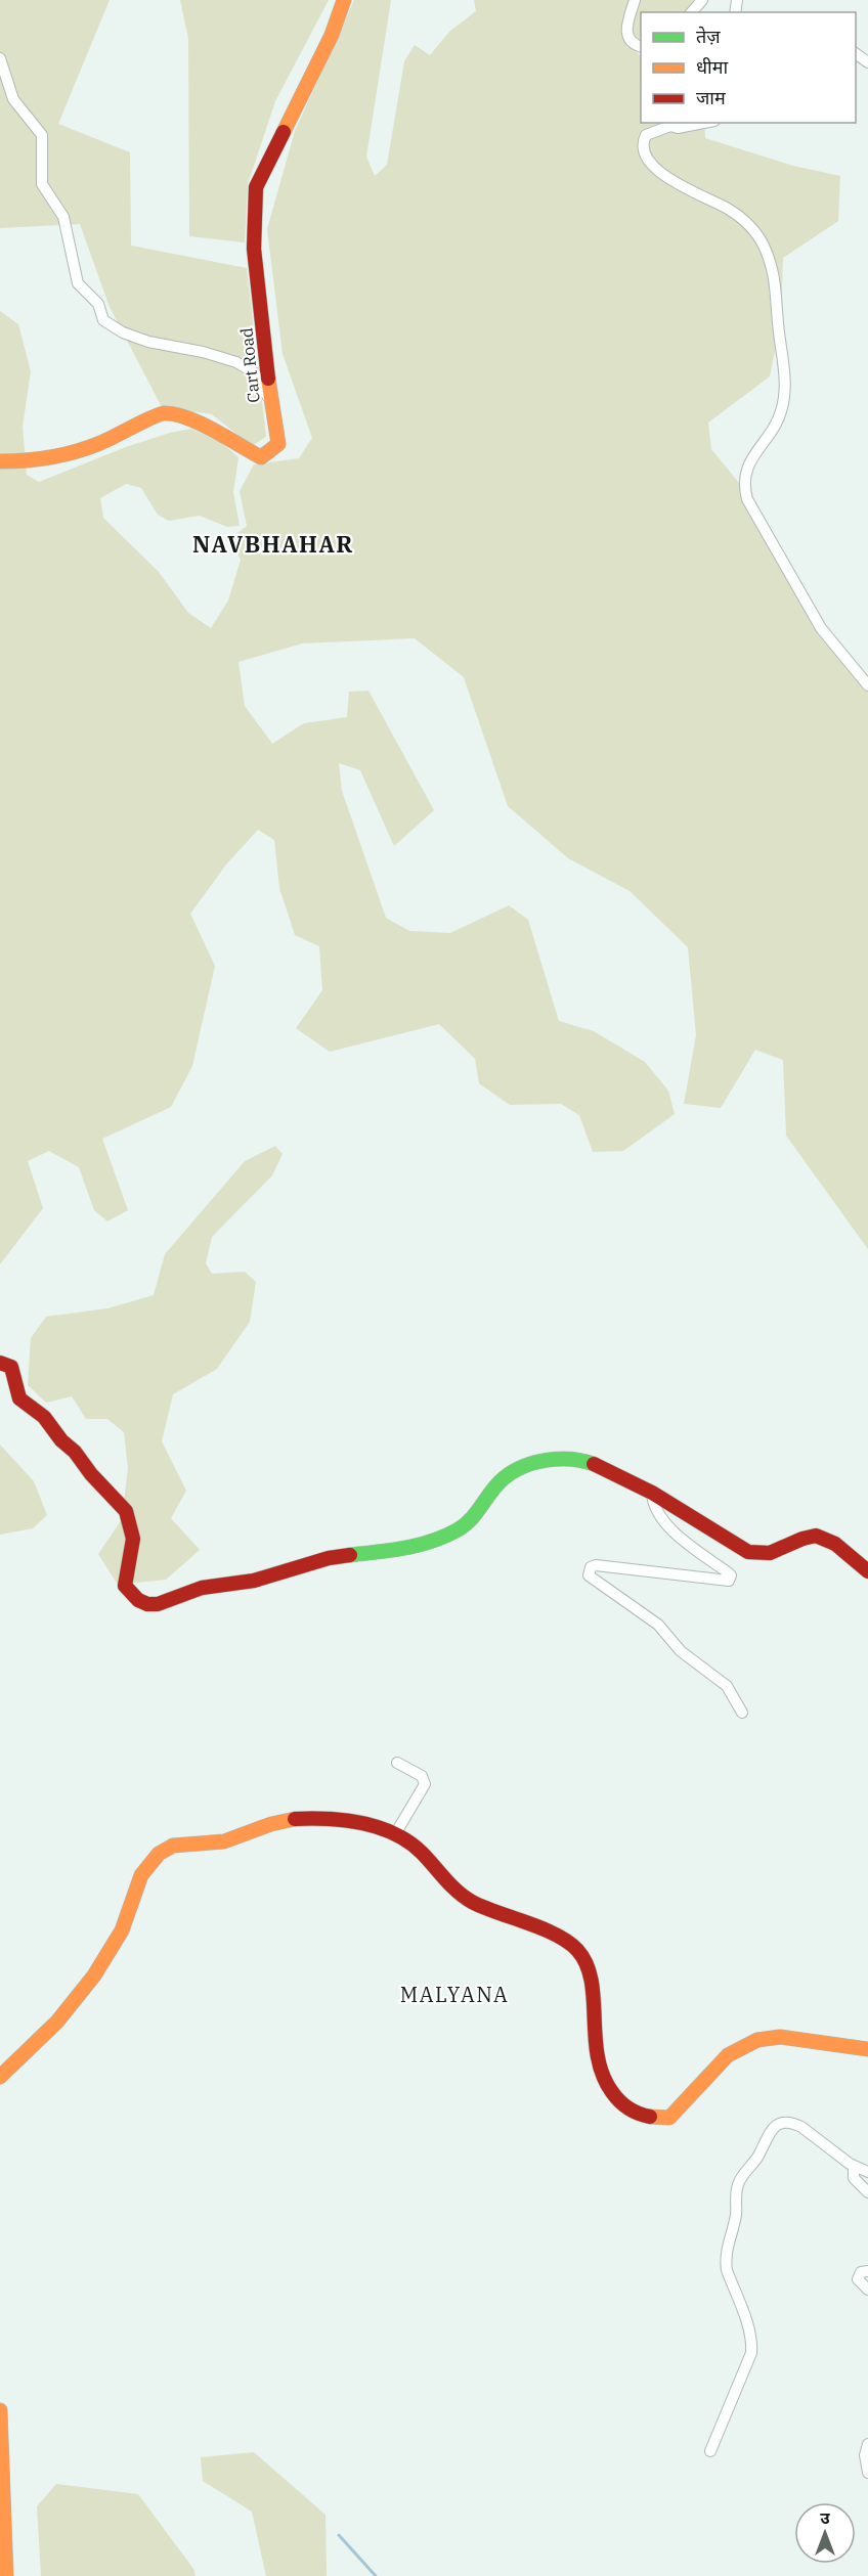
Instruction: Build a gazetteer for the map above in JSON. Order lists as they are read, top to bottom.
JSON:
{
  "streets": {
    "main road": ["Cart Road"]
  },
  "districts": ["NAVBHAHAR", "MALYANA"],
  "legend": ["तेज़", "धीमा", "जाम"],
  "north": "top"
}
